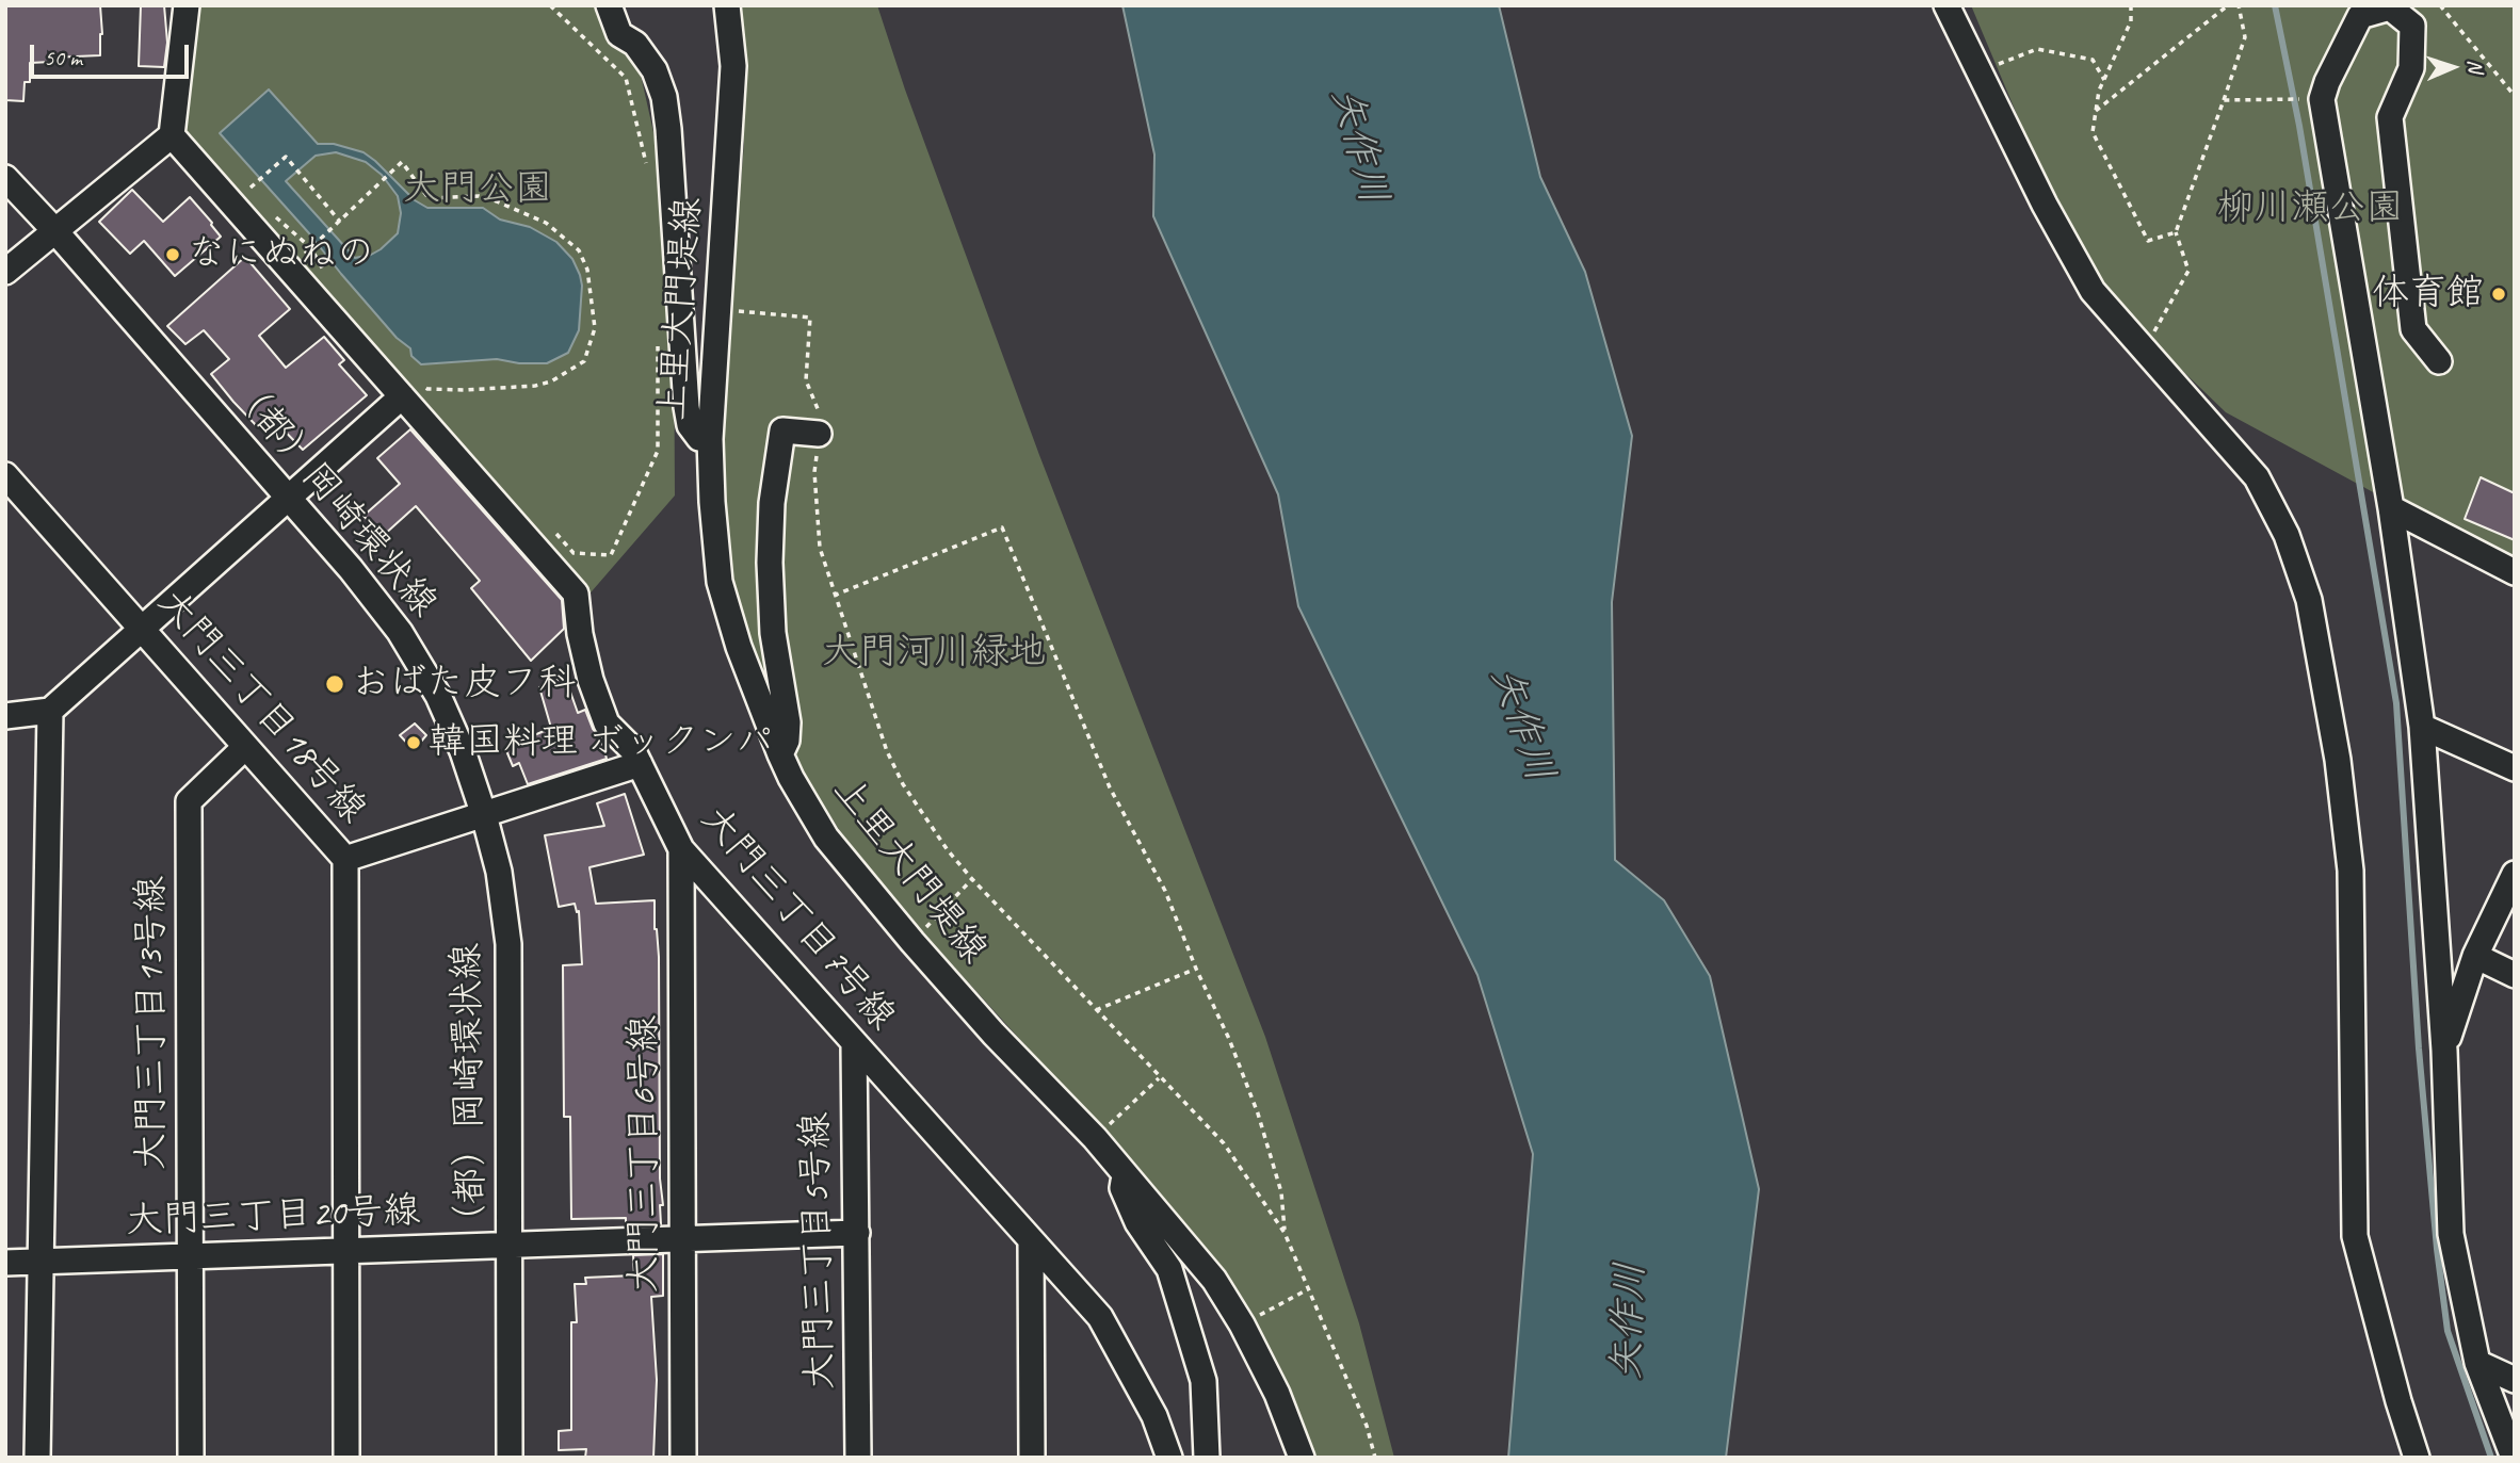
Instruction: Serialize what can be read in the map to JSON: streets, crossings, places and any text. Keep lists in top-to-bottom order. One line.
{"streets":{"street":["上里大門堤線","（都）岡崎環状線","大門三丁目18号線","大門三丁目7号線","大門三丁目13号線","大門三丁目6号線","大門三丁目20号線","大門三丁目5号線"]},"crossings":[["（都）岡崎環状線","大門三丁目18号線"],["（都）岡崎環状線","大門三丁目20号線"],["大門三丁目18号線","大門三丁目7号線"],["大門三丁目18号線","大門三丁目13号線"],["大門三丁目7号線","大門三丁目6号線"],["大門三丁目7号線","大門三丁目5号線"],["大門三丁目13号線","大門三丁目20号線"],["大門三丁目6号線","大門三丁目20号線"],["大門三丁目20号線","大門三丁目5号線"]],"water":["矢作川"],"parks":["大門公園","柳川瀬公園","大門河川緑地"],"places":["なにぬねの","体育館","おばた皮フ科","韓国料理 ボックンパ"],"scale_bar":"50 m","north":"right"}
